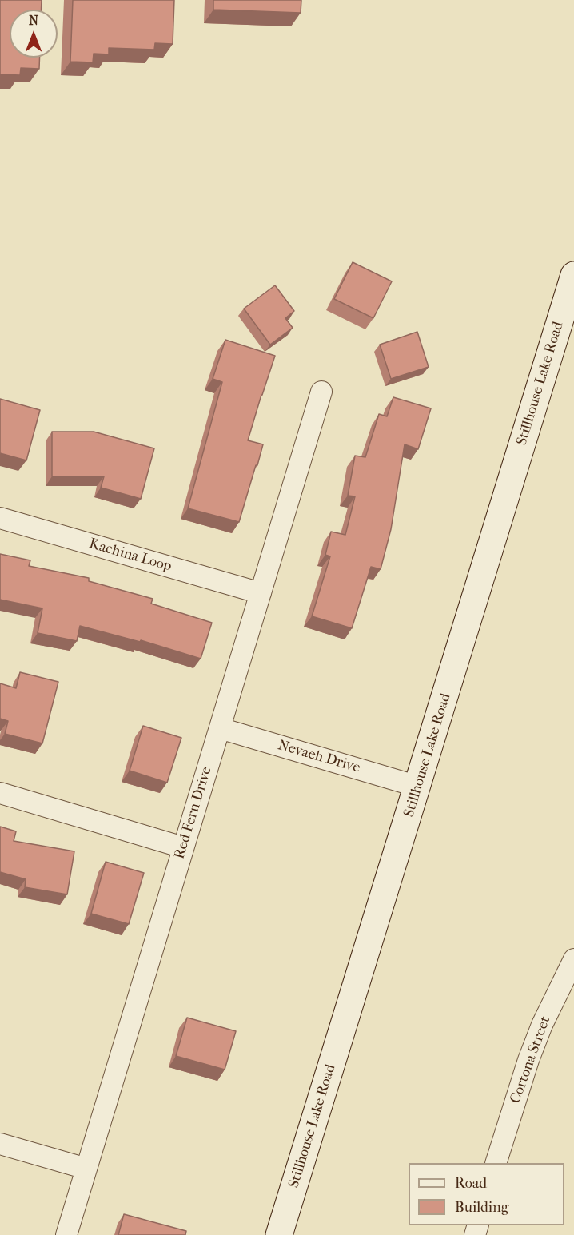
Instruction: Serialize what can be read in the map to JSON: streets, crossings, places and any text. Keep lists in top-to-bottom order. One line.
{"streets":{"main road":["Stillhouse Lake Road"],"street":["Kachina Loop","Nevaeh Drive","Red Fern Drive","Cortona Street"]},"crossings":[["Stillhouse Lake Road","Nevaeh Drive"],["Kachina Loop","Red Fern Drive"],["Nevaeh Drive","Red Fern Drive"]],"legend":["Road","Building"],"north":"top"}
